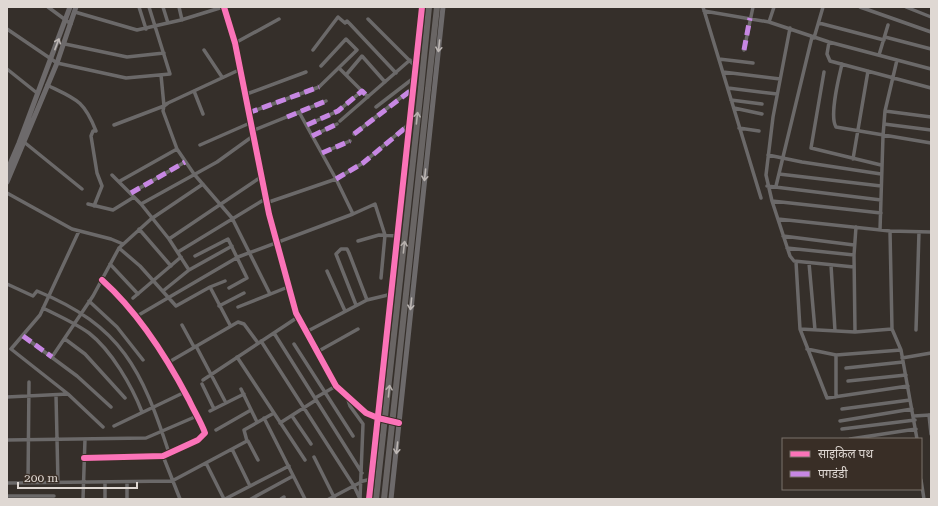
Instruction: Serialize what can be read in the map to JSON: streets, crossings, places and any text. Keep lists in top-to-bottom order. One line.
{"legend":["साइकिल पथ","पगडंडी"],"scale_bar":"200 m"}
